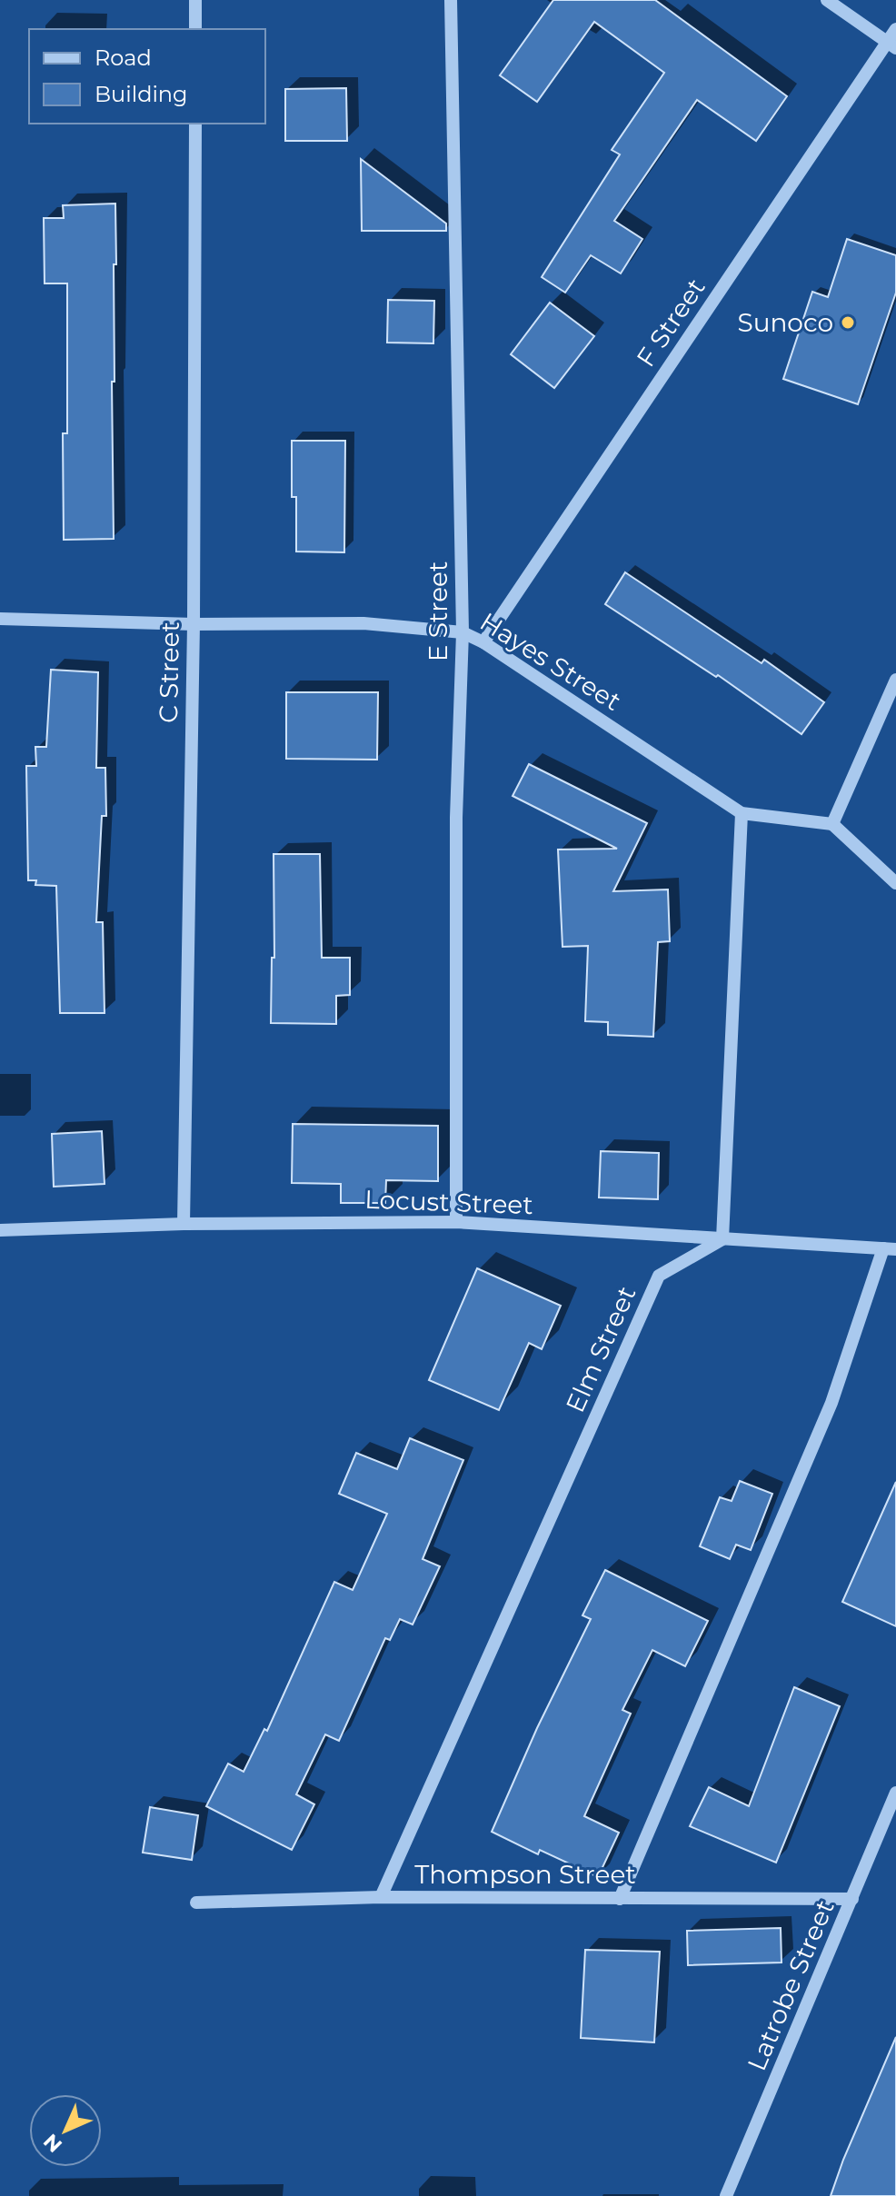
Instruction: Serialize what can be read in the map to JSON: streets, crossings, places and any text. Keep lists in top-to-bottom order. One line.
{"streets":{"street":["F Street","E Street","Hayes Street","C Street","Locust Street","Elm Street","Thompson Street","Latrobe Street"]},"crossings":[["F Street","Hayes Street"],["E Street","Hayes Street"],["E Street","Locust Street"],["Hayes Street","C Street"],["C Street","Locust Street"],["Locust Street","Elm Street"],["Elm Street","Thompson Street"],["Thompson Street","Latrobe Street"]],"places":["Sunoco"],"legend":["Road","Building"],"north":"bottom left"}
